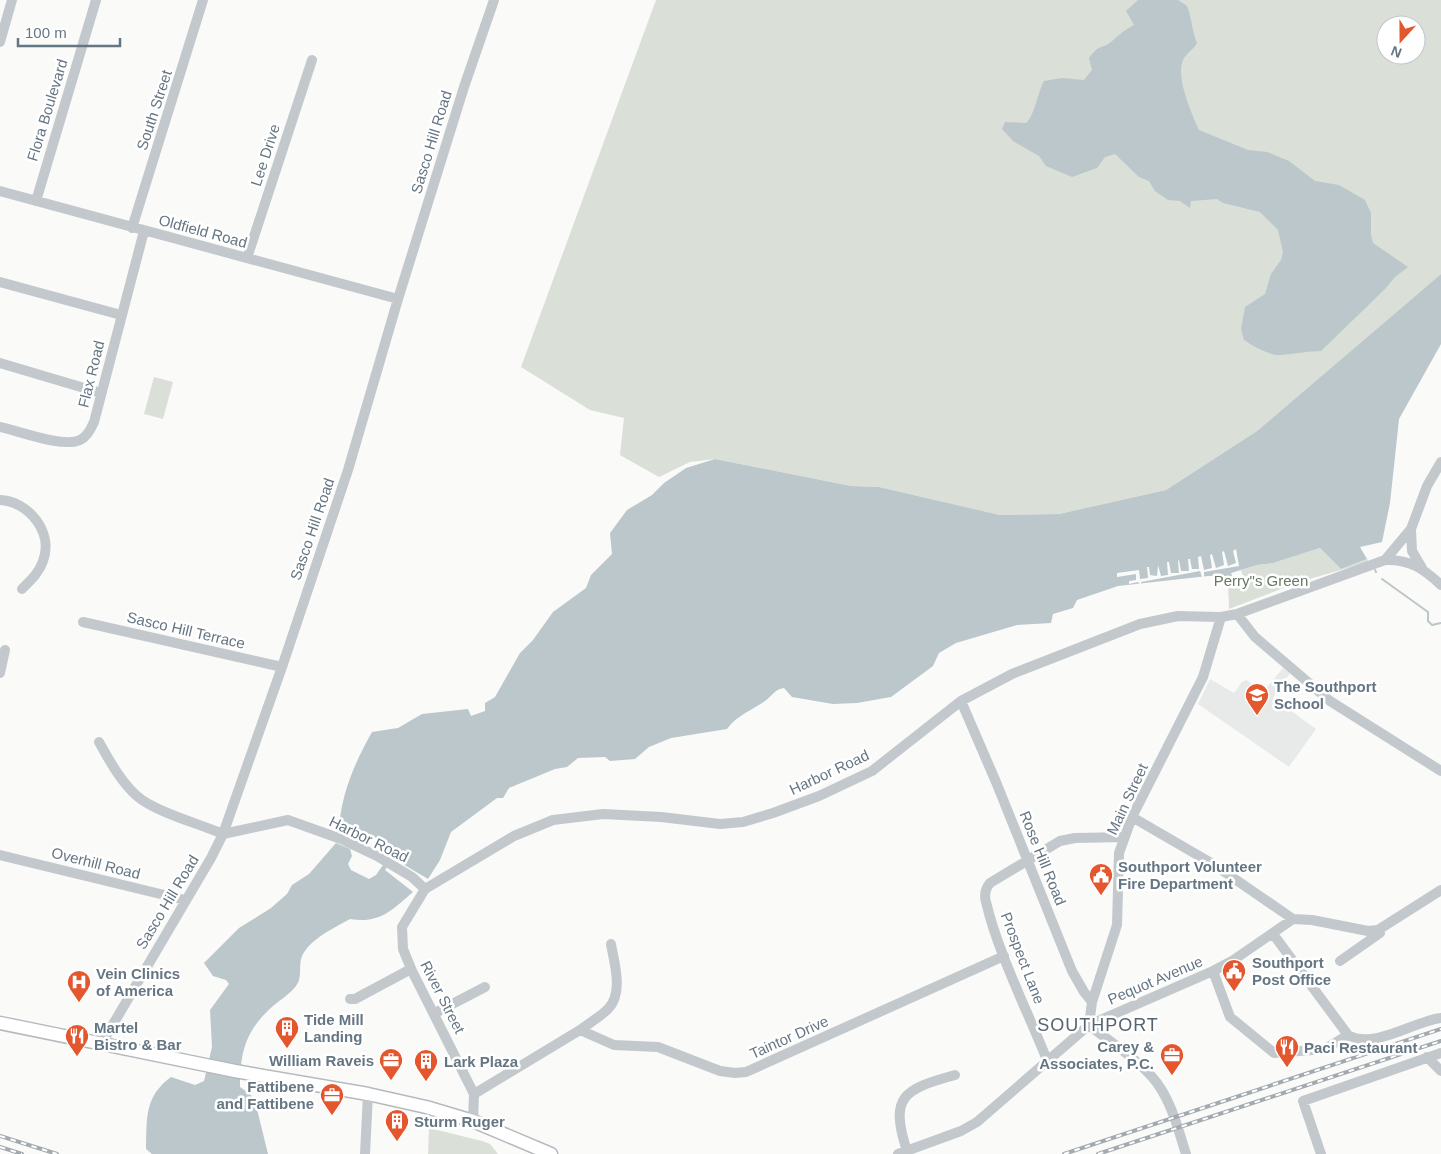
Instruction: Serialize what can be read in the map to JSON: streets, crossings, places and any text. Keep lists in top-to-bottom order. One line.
{"streets":{"street":["Flora Boulevard","South Street","Sasco Hill Road","Lee Drive","Oldfield Road","Flax Road","Sasco Hill Terrace","Harbor Road","Main Street","Rose Hill Road","Overhill Road","Prospect Lane","Pequot Avenue","River Street","Taintor Drive"]},"crossings":[["Flora Boulevard","Oldfield Road"],["South Street","Oldfield Road"],["Sasco Hill Road","Oldfield Road"],["Sasco Hill Road","Sasco Hill Terrace"],["Sasco Hill Road","Harbor Road"],["Sasco Hill Road","Overhill Road"],["Lee Drive","Oldfield Road"],["Oldfield Road","Flax Road"],["Harbor Road","Main Street"],["Harbor Road","Rose Hill Road"],["Harbor Road","River Street"],["Main Street","Rose Hill Road"],["Rose Hill Road","Prospect Lane"],["Prospect Lane","Pequot Avenue"],["Prospect Lane","Taintor Drive"]],"districts":["SOUTHPORT"],"parks":["Perry\"s Green"],"places":{"school or university":["The Southport School"],"public building":["Southport Volunteer Fire Department","Southport Post Office"],"hospital":["Vein Clinics of America"],"building":["Tide Mill Landing","Lark Plaza","Sturm Ruger"],"restaurant":["Martel Bistro & Bar","Paci Restaurant"],"office":["Carey & Associates, P.C.","William Raveis","Fattibene and Fattibene"]},"scale_bar":"100 m","north":"bottom"}
